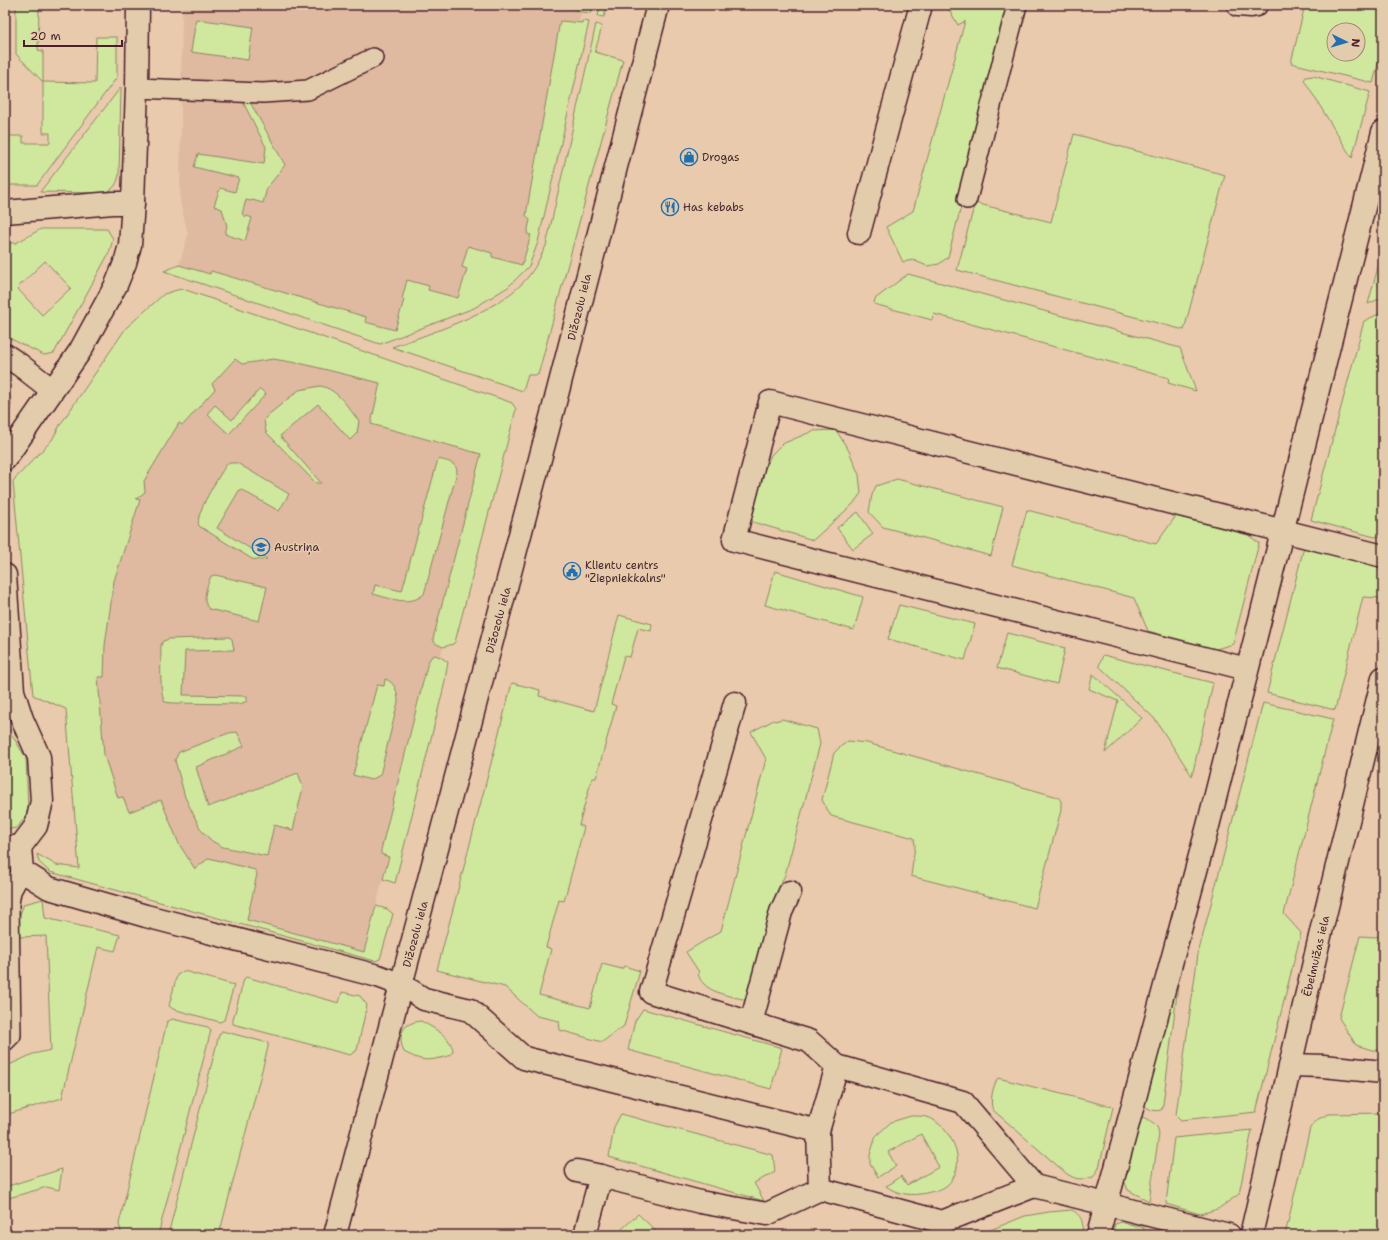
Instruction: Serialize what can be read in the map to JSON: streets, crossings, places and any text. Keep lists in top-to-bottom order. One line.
{"streets":{"street":["Dižozolu iela","Ēbelmuižas iela"]},"places":{"shop":["Drogas"],"restaurant":["Has kebabs"],"school or university":["Austriņa"],"public building":["Klientu centrs \"Ziepniekkalns\""]},"scale_bar":"20 m","north":"right"}
